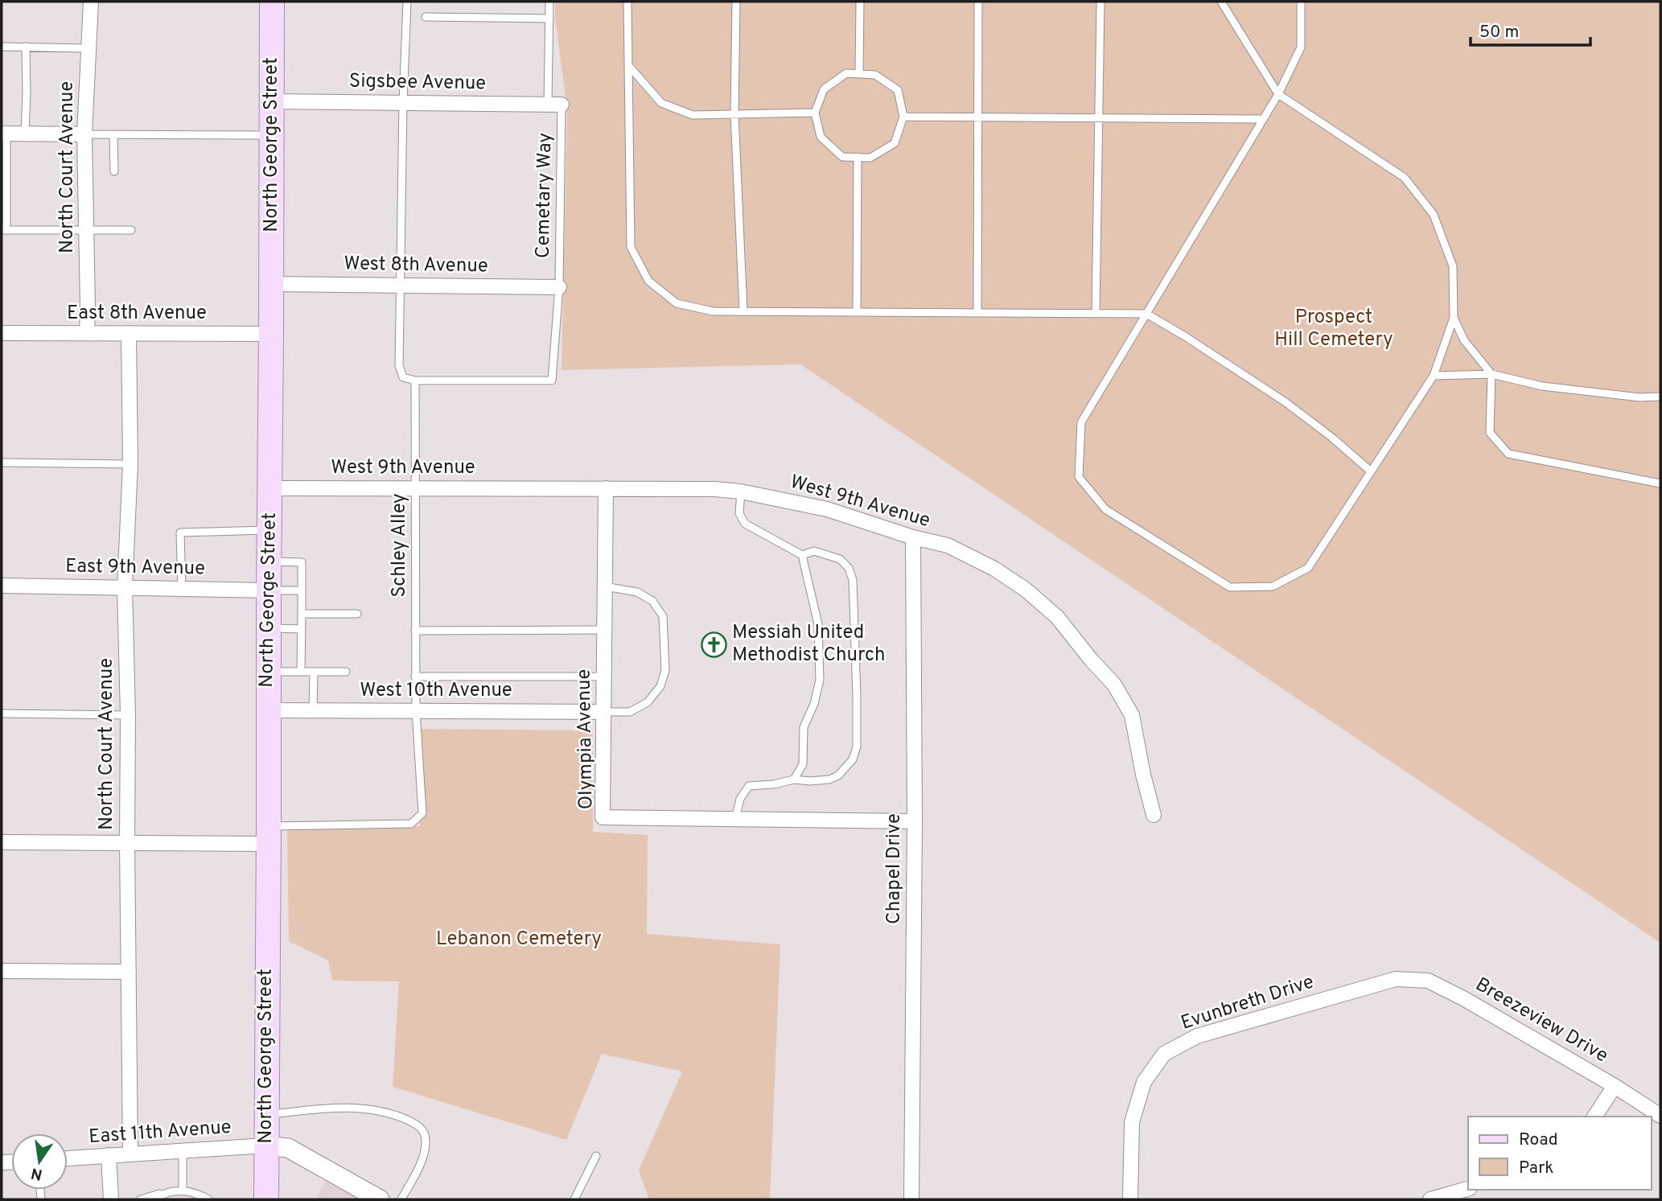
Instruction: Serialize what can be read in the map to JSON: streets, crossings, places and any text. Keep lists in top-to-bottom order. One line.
{"streets":{"main road":["North George Street"],"street":["Sigsbee Avenue","North Court Avenue","West 8th Avenue","East 8th Avenue","West 9th Avenue","East 9th Avenue","West 10th Avenue","Olympia Avenue","Chapel Drive","Evunbreth Drive","Breezeview Drive","East 11th Avenue"],"lane":["Cemetary Way","Schley Alley"]},"crossings":[["Sigsbee Avenue","North George Street"],["Sigsbee Avenue","Cemetary Way"],["North George Street","West 8th Avenue"],["North George Street","East 8th Avenue"],["North George Street","West 9th Avenue"],["North George Street","Schley Alley"],["North George Street","East 9th Avenue"],["North George Street","West 10th Avenue"],["North George Street","East 11th Avenue"],["North Court Avenue","East 8th Avenue"],["North Court Avenue","East 9th Avenue"],["North Court Avenue","East 11th Avenue"],["Cemetary Way","West 8th Avenue"],["Cemetary Way","Schley Alley"],["West 9th Avenue","Schley Alley"],["West 9th Avenue","Olympia Avenue"],["West 9th Avenue","Chapel Drive"],["Schley Alley","West 10th Avenue"],["West 10th Avenue","Olympia Avenue"],["Olympia Avenue","Chapel Drive"],["Evunbreth Drive","Breezeview Drive"]],"parks":["Prospect Hill Cemetery","Lebanon Cemetery"],"places":{"church":["Messiah United Methodist Church"]},"legend":["Road","Park"],"scale_bar":"50 m","north":"bottom"}
